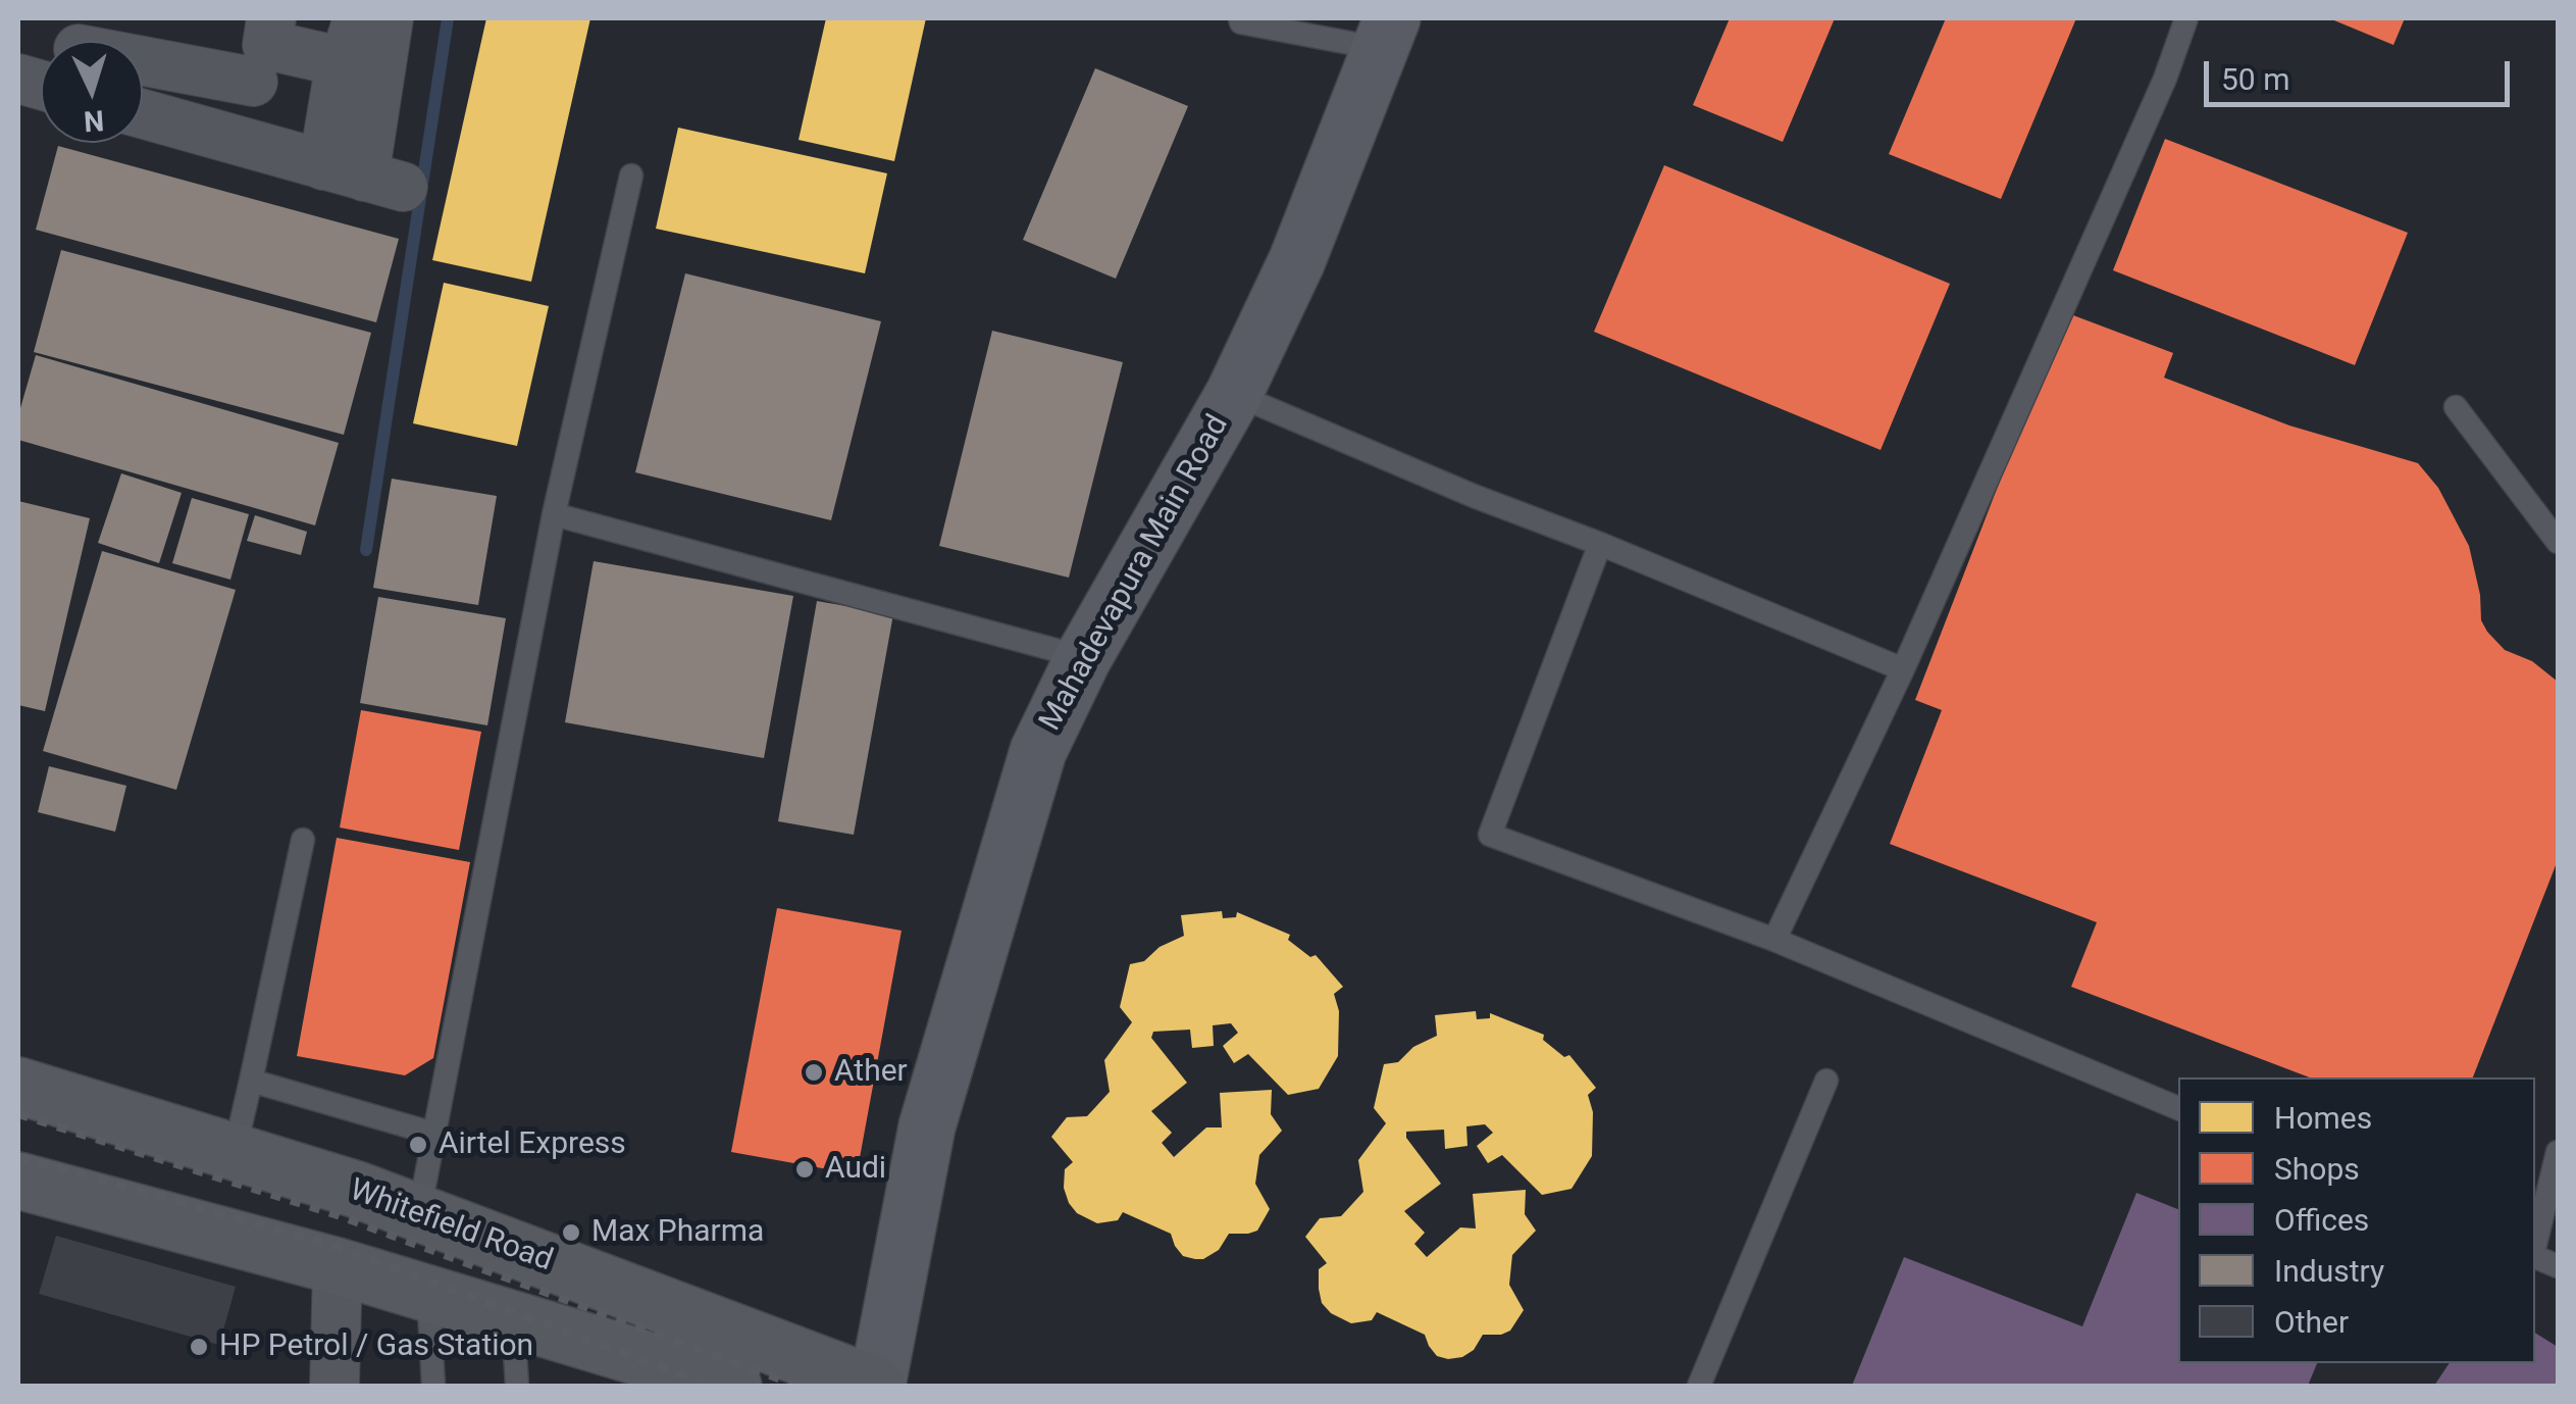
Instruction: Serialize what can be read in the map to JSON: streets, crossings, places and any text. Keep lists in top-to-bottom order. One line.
{"streets":{"main road":["Whitefield Road"],"street":["Mahadevapura Main Road"]},"crossings":[["Mahadevapura Main Road","Whitefield Road"]],"places":["Ather","Airtel Express","Audi","Max Pharma","HP Petrol / Gas Station"],"legend":["Homes","Shops","Offices","Industry","Other"],"scale_bar":"50 m","north":"bottom"}
